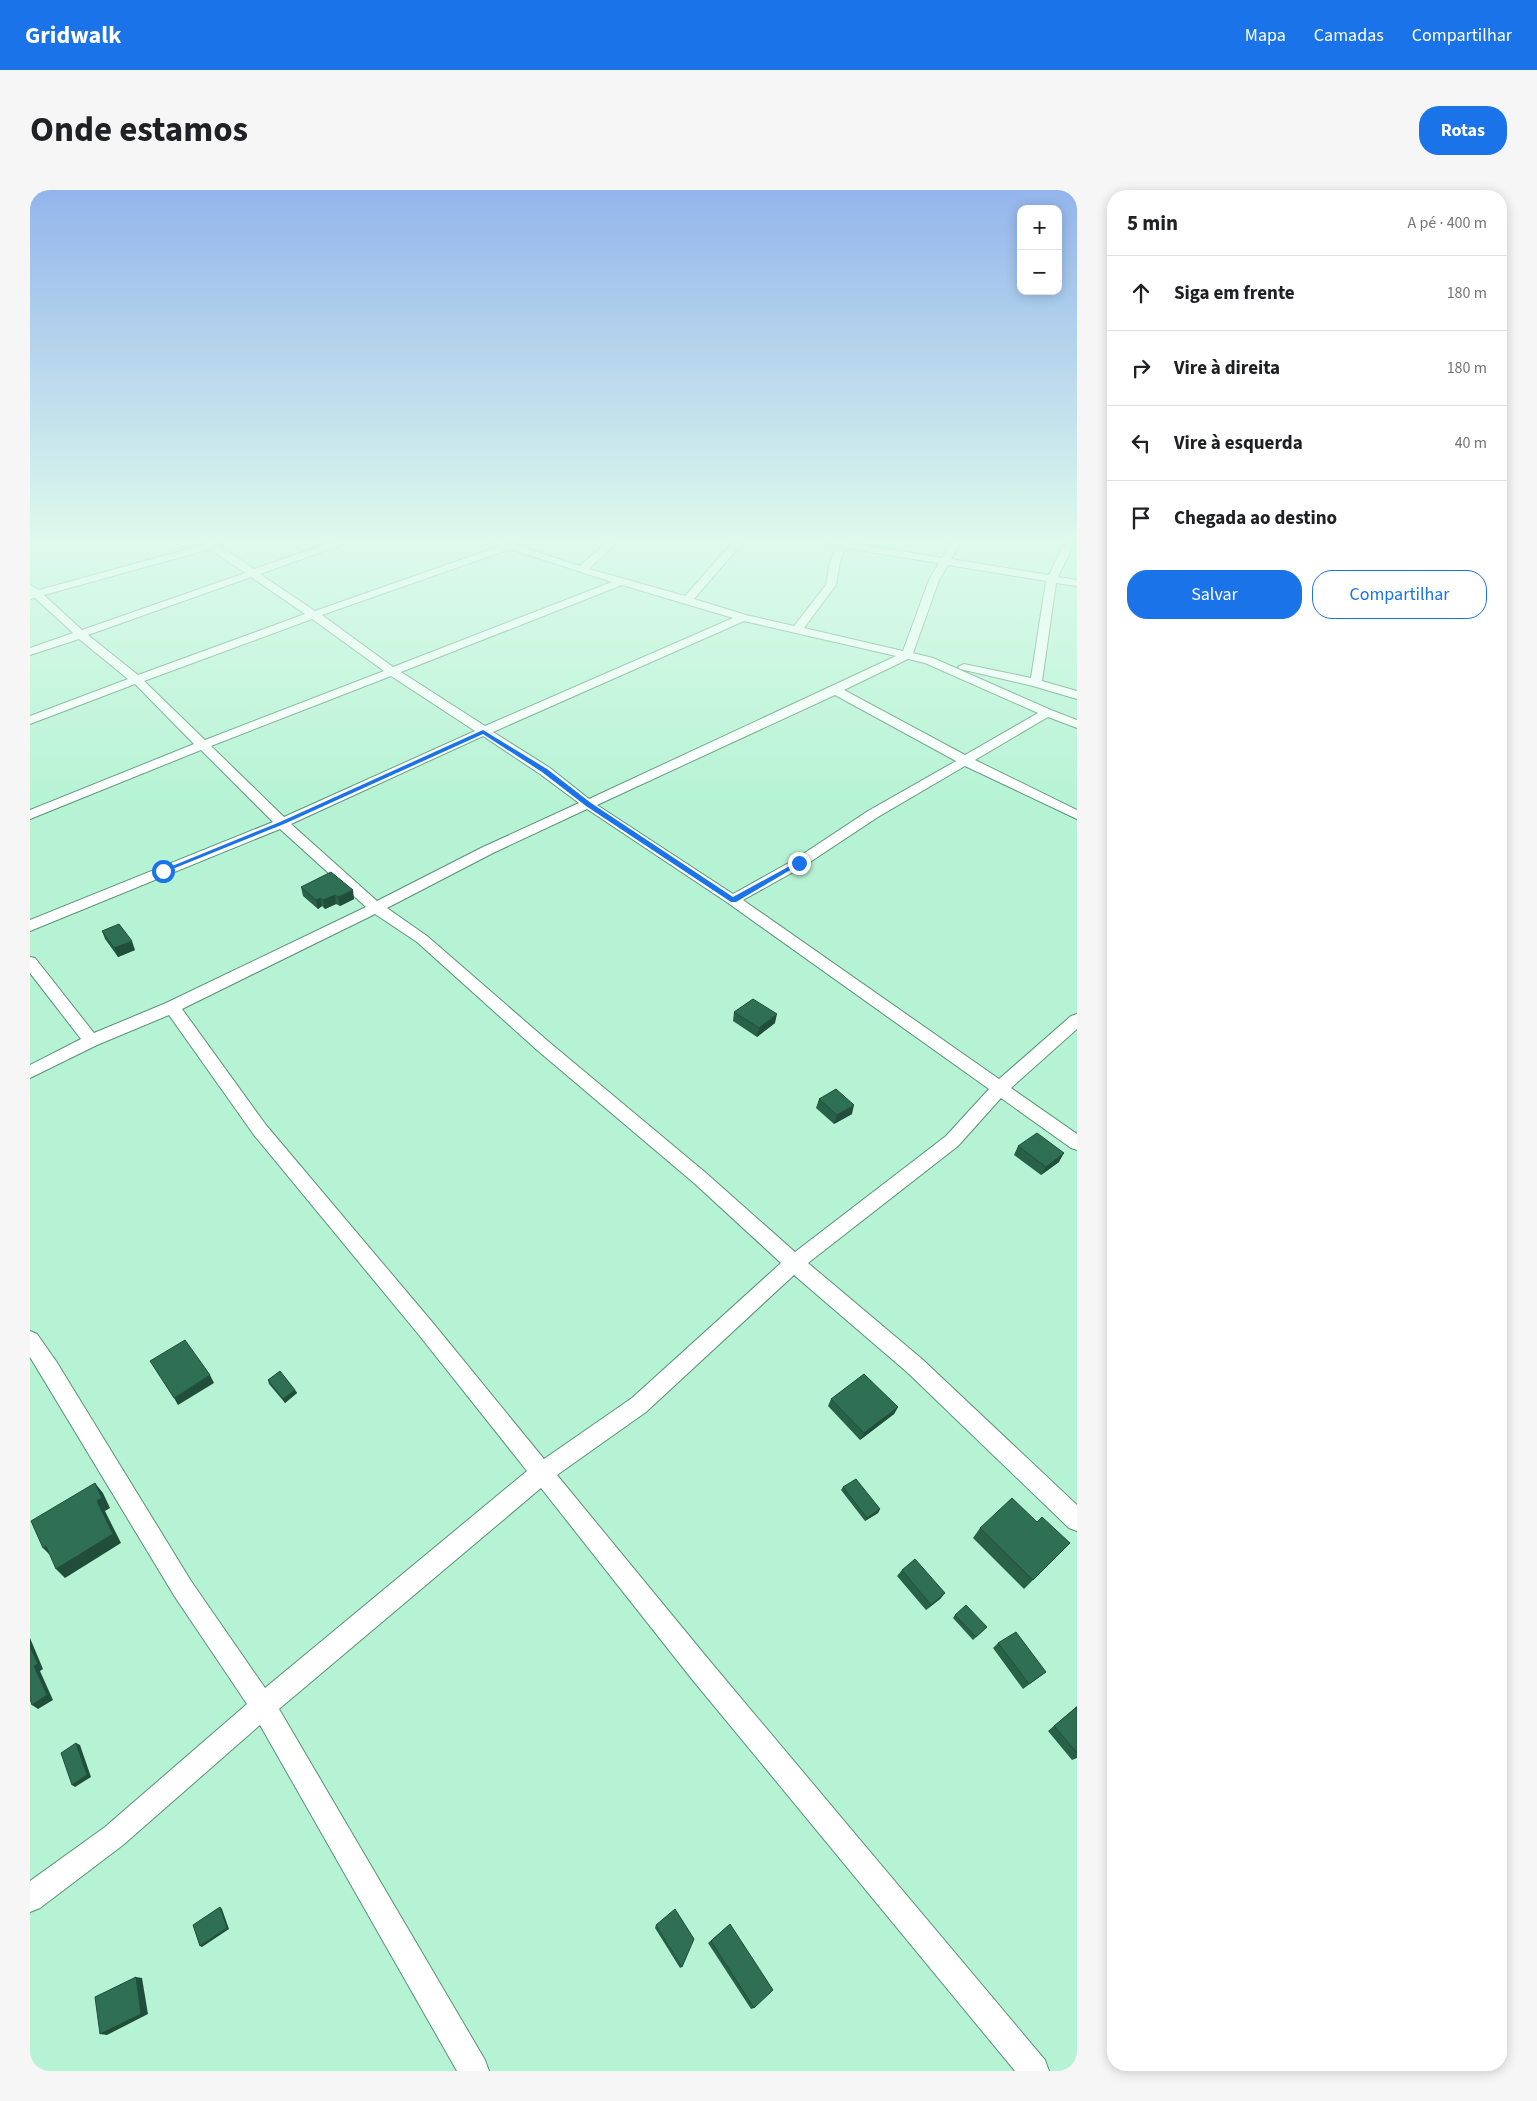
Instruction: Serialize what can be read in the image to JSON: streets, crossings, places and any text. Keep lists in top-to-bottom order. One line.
{"page":{"header":"Gridwalk","nav":["Mapa","Camadas","Compartilhar"],"title":"Onde estamos","buttons":["Rotas",["Salvar","Compartilhar"]],"heading":["5 min","A pé · 400 m"],"map_buttons":["+","−"],"list":[["Siga em frente","180 m"],["Vire à direita","180 m"],["Vire à esquerda","40 m"],"Chegada ao destino"]}}
